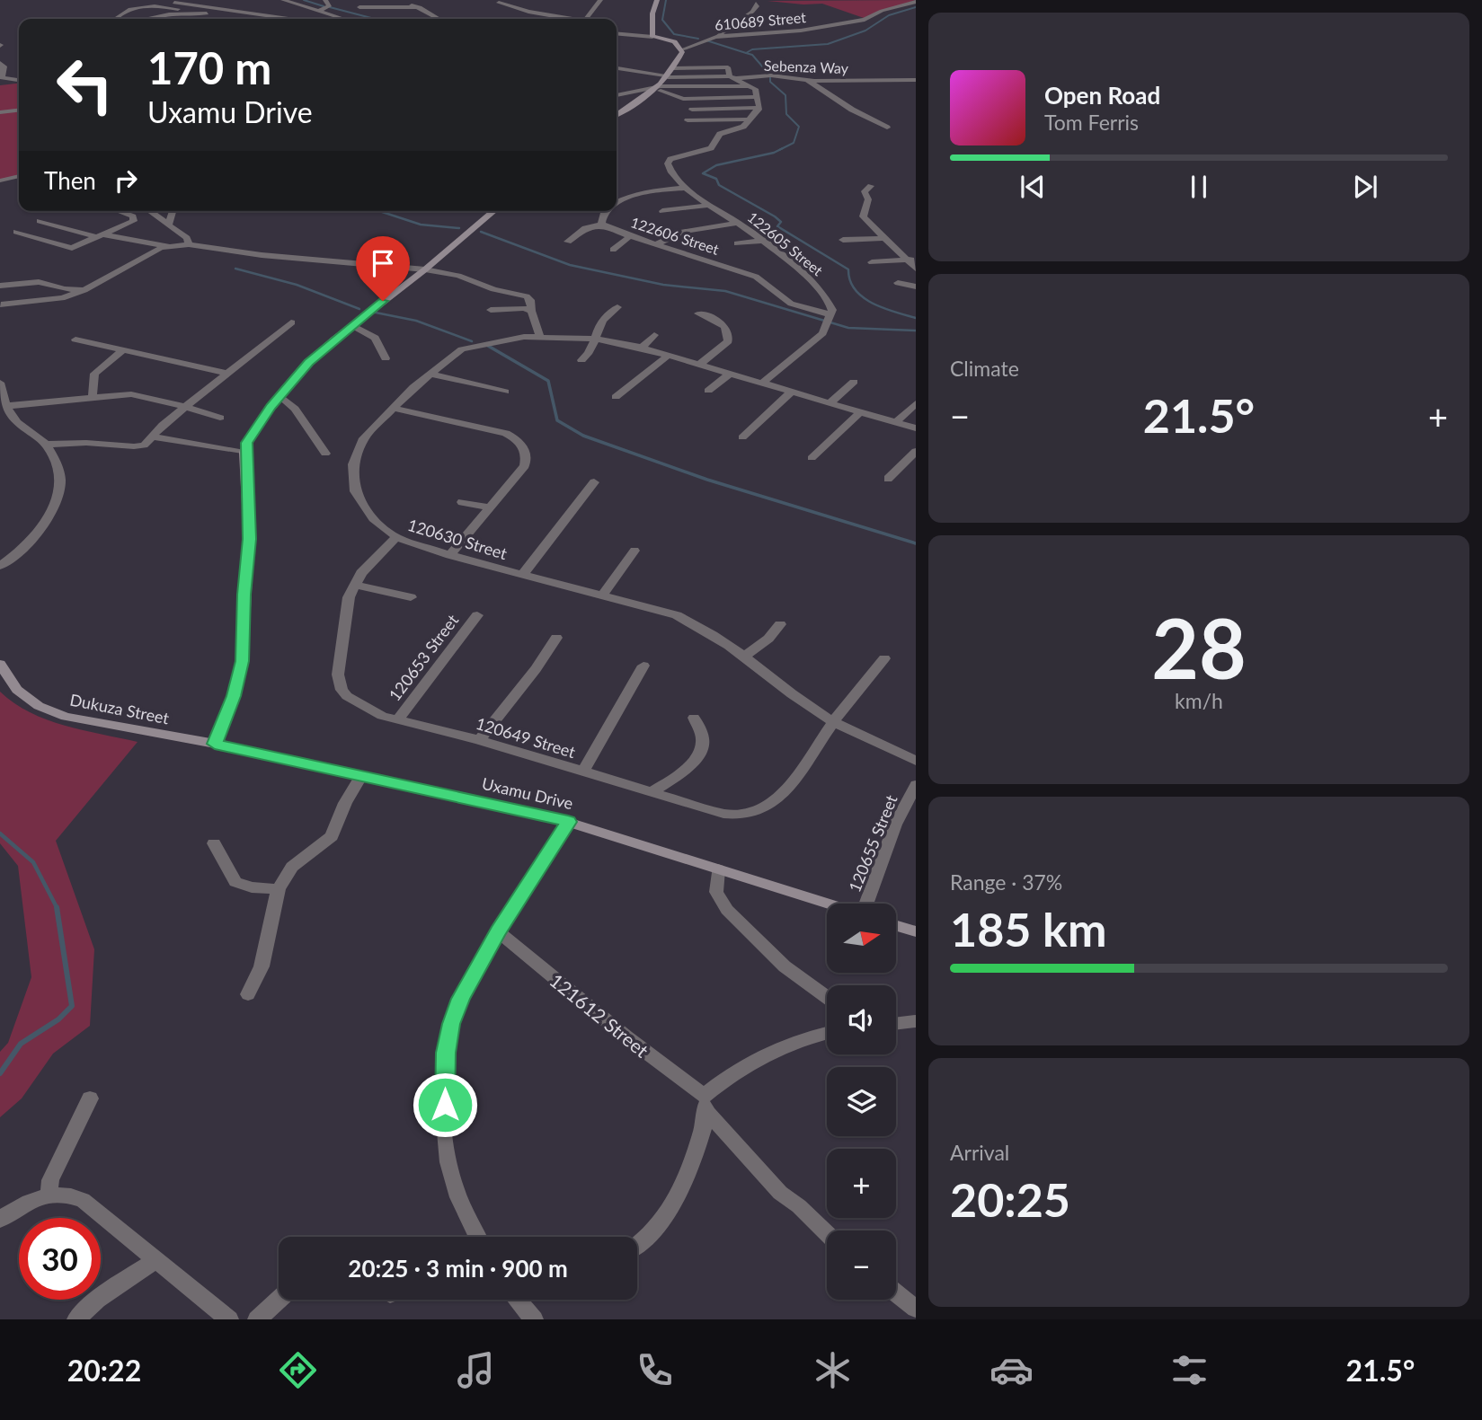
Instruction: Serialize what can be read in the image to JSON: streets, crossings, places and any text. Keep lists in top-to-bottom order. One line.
{"streets":{"main road":["Dukuza Street","Uxamu Drive"],"street":["610689 Street","Sebenza Way","122606 Street","122605 Street","120630 Street","120653 Street","120649 Street","120655 Street","121612 Street"]},"crossings":[["122606 Street","122605 Street"],["120630 Street","120649 Street"],["120653 Street","120649 Street"],["Dukuza Street","Uxamu Drive"]],"north":"right","page":{"turn":["170 m","Uxamu Drive"],"song":["Open Road","Tom Ferris"],"then":"Then","tile":["Climate",["28","km/h"],["Range · 37%","185 km"],["Arrival","20:25"]],"heat":["−","21.5°","+"],"map_buttons":["+","−"],"limit":"30","trip":"20:25 · 3 min · 900 m","tabs":["20:22","21.5°"]}}
